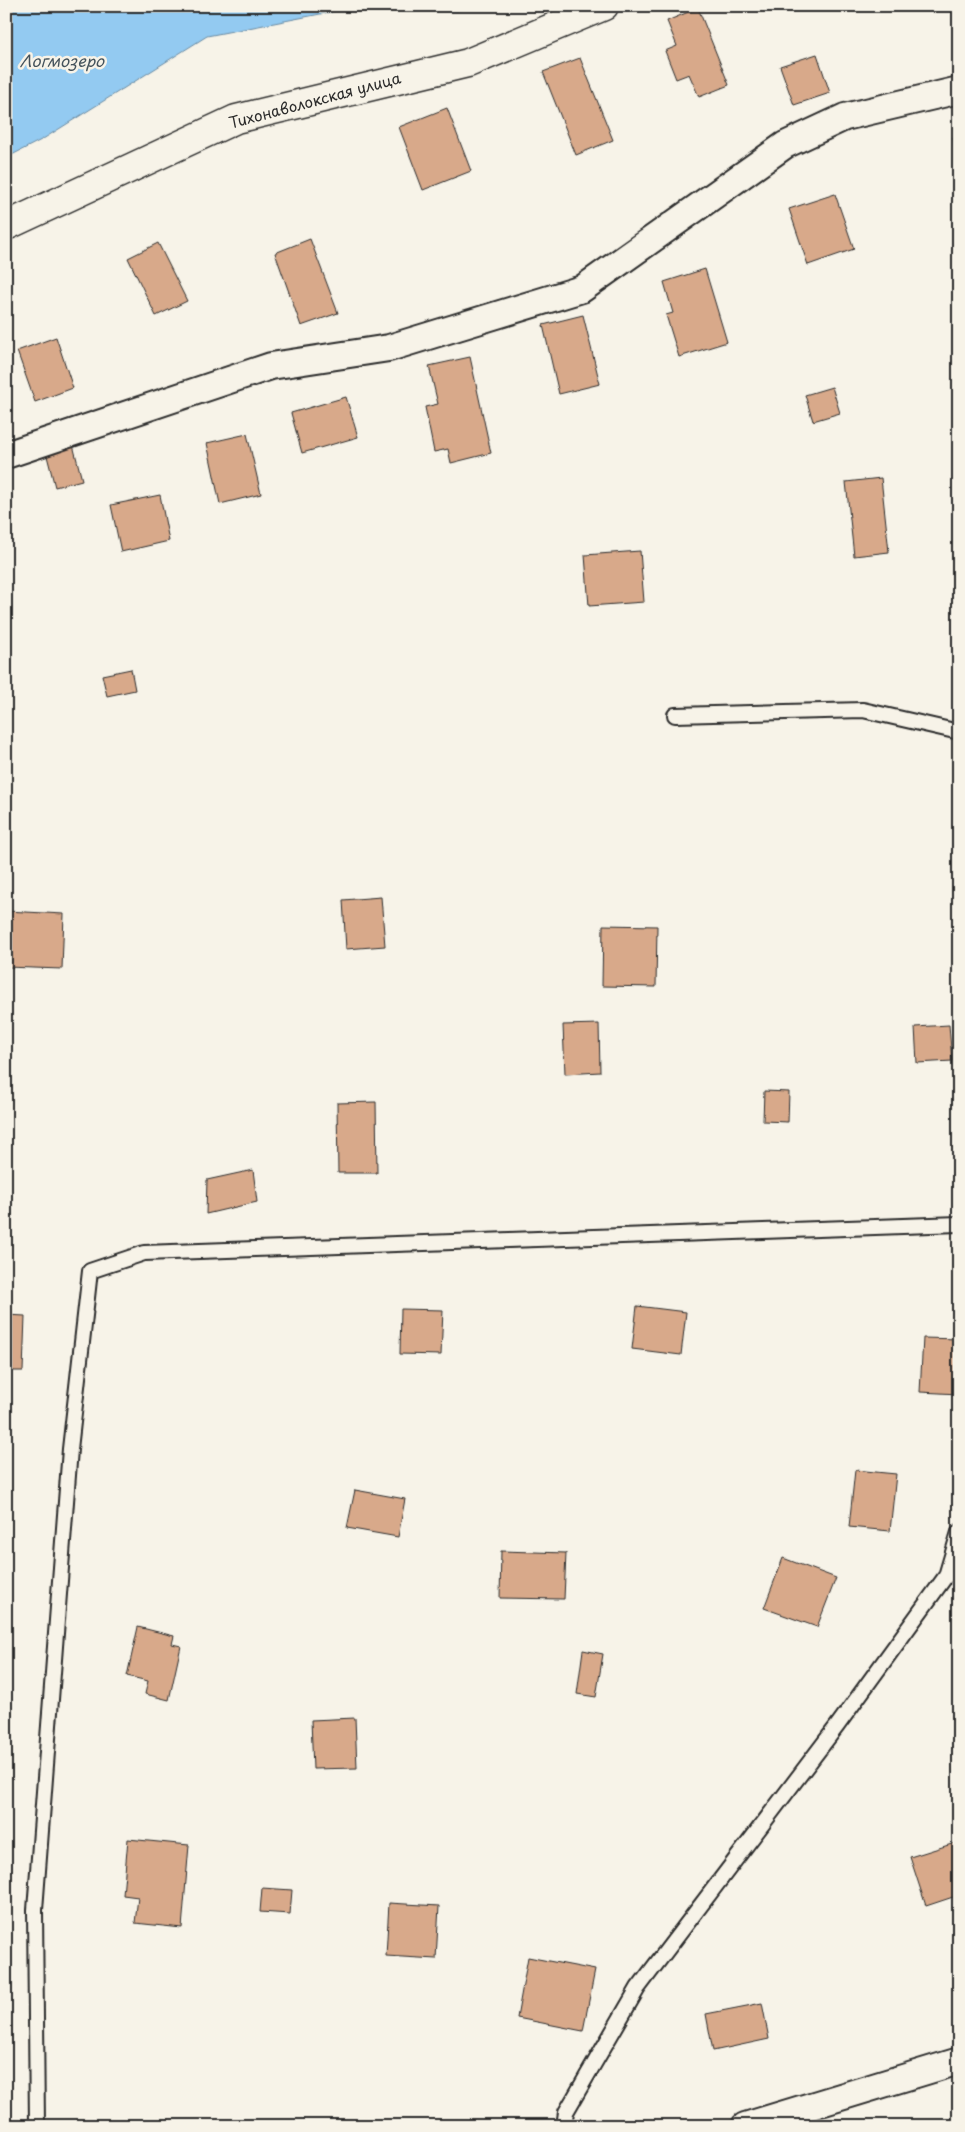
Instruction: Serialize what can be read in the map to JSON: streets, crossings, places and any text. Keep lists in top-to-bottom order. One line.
{"streets":{"street":["Тихонаволокская улица"]},"water":["Логмозеро"]}
